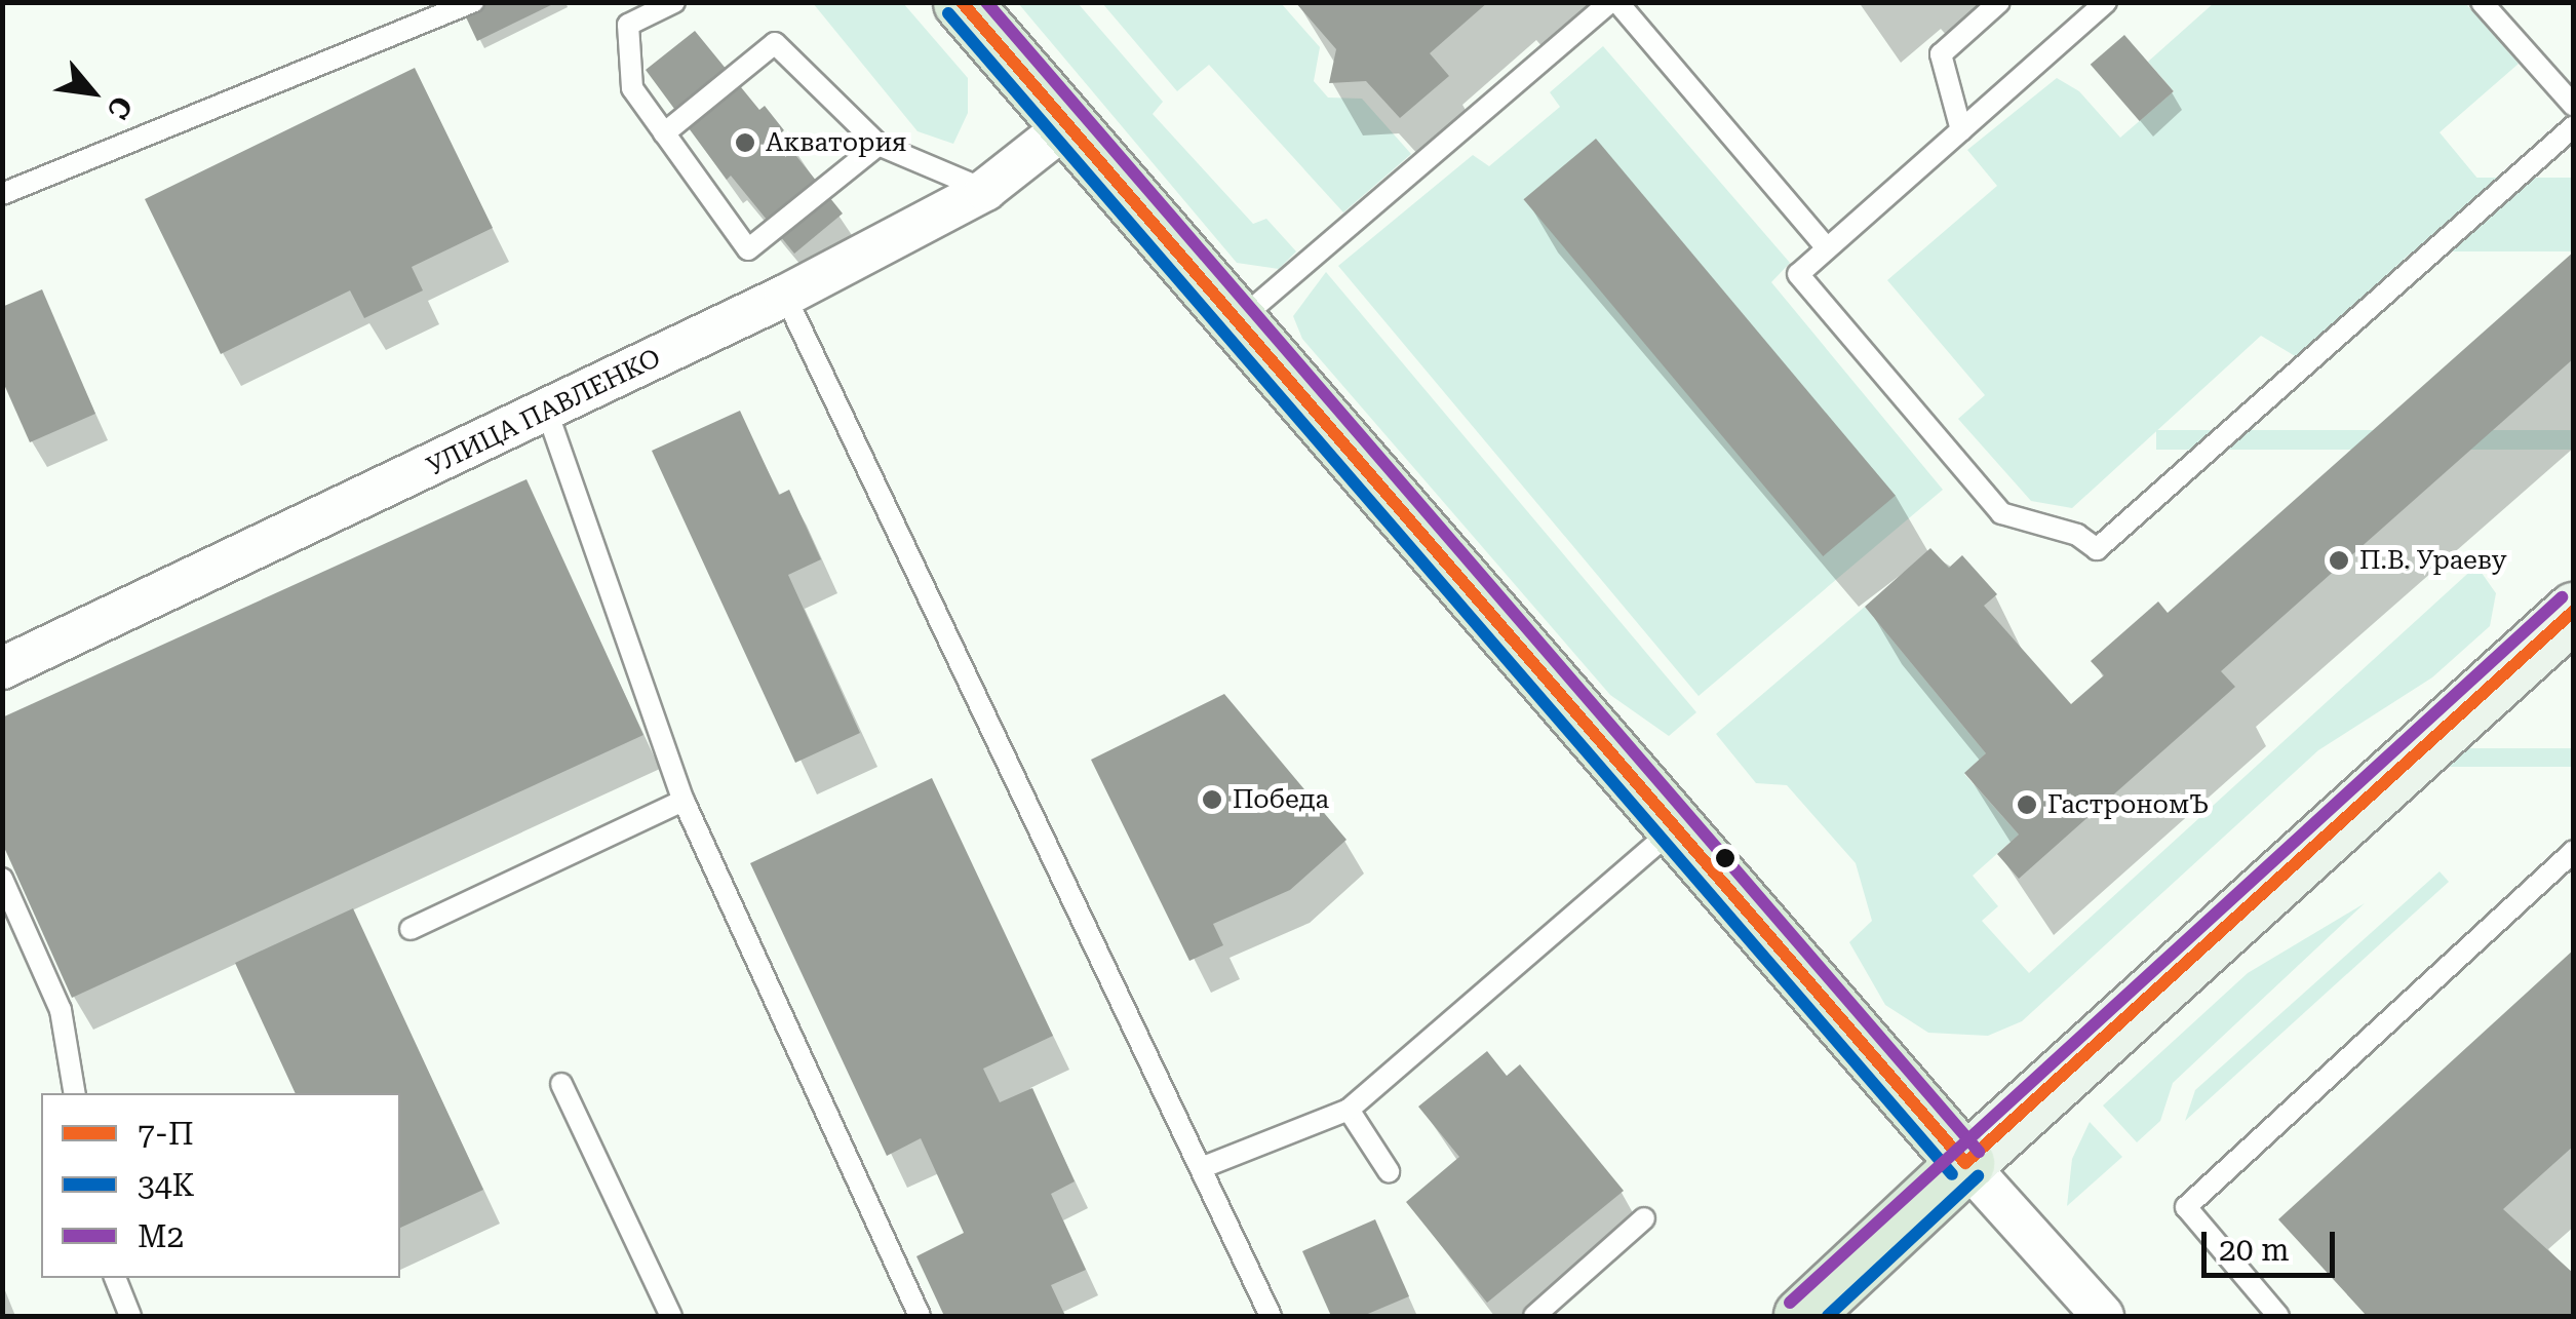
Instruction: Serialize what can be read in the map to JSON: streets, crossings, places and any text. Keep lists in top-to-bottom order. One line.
{"streets":{"street":["УЛИЦА ПАВЛЕНКО"]},"places":["Акватория","П.В. Ураеву","Победа","ГастрономЪ"],"lines":["transit line 7-П","transit line М2","transit line 34К"],"legend":["7-П","34К","М2"],"scale_bar":"20 m","north":"bottom right"}
